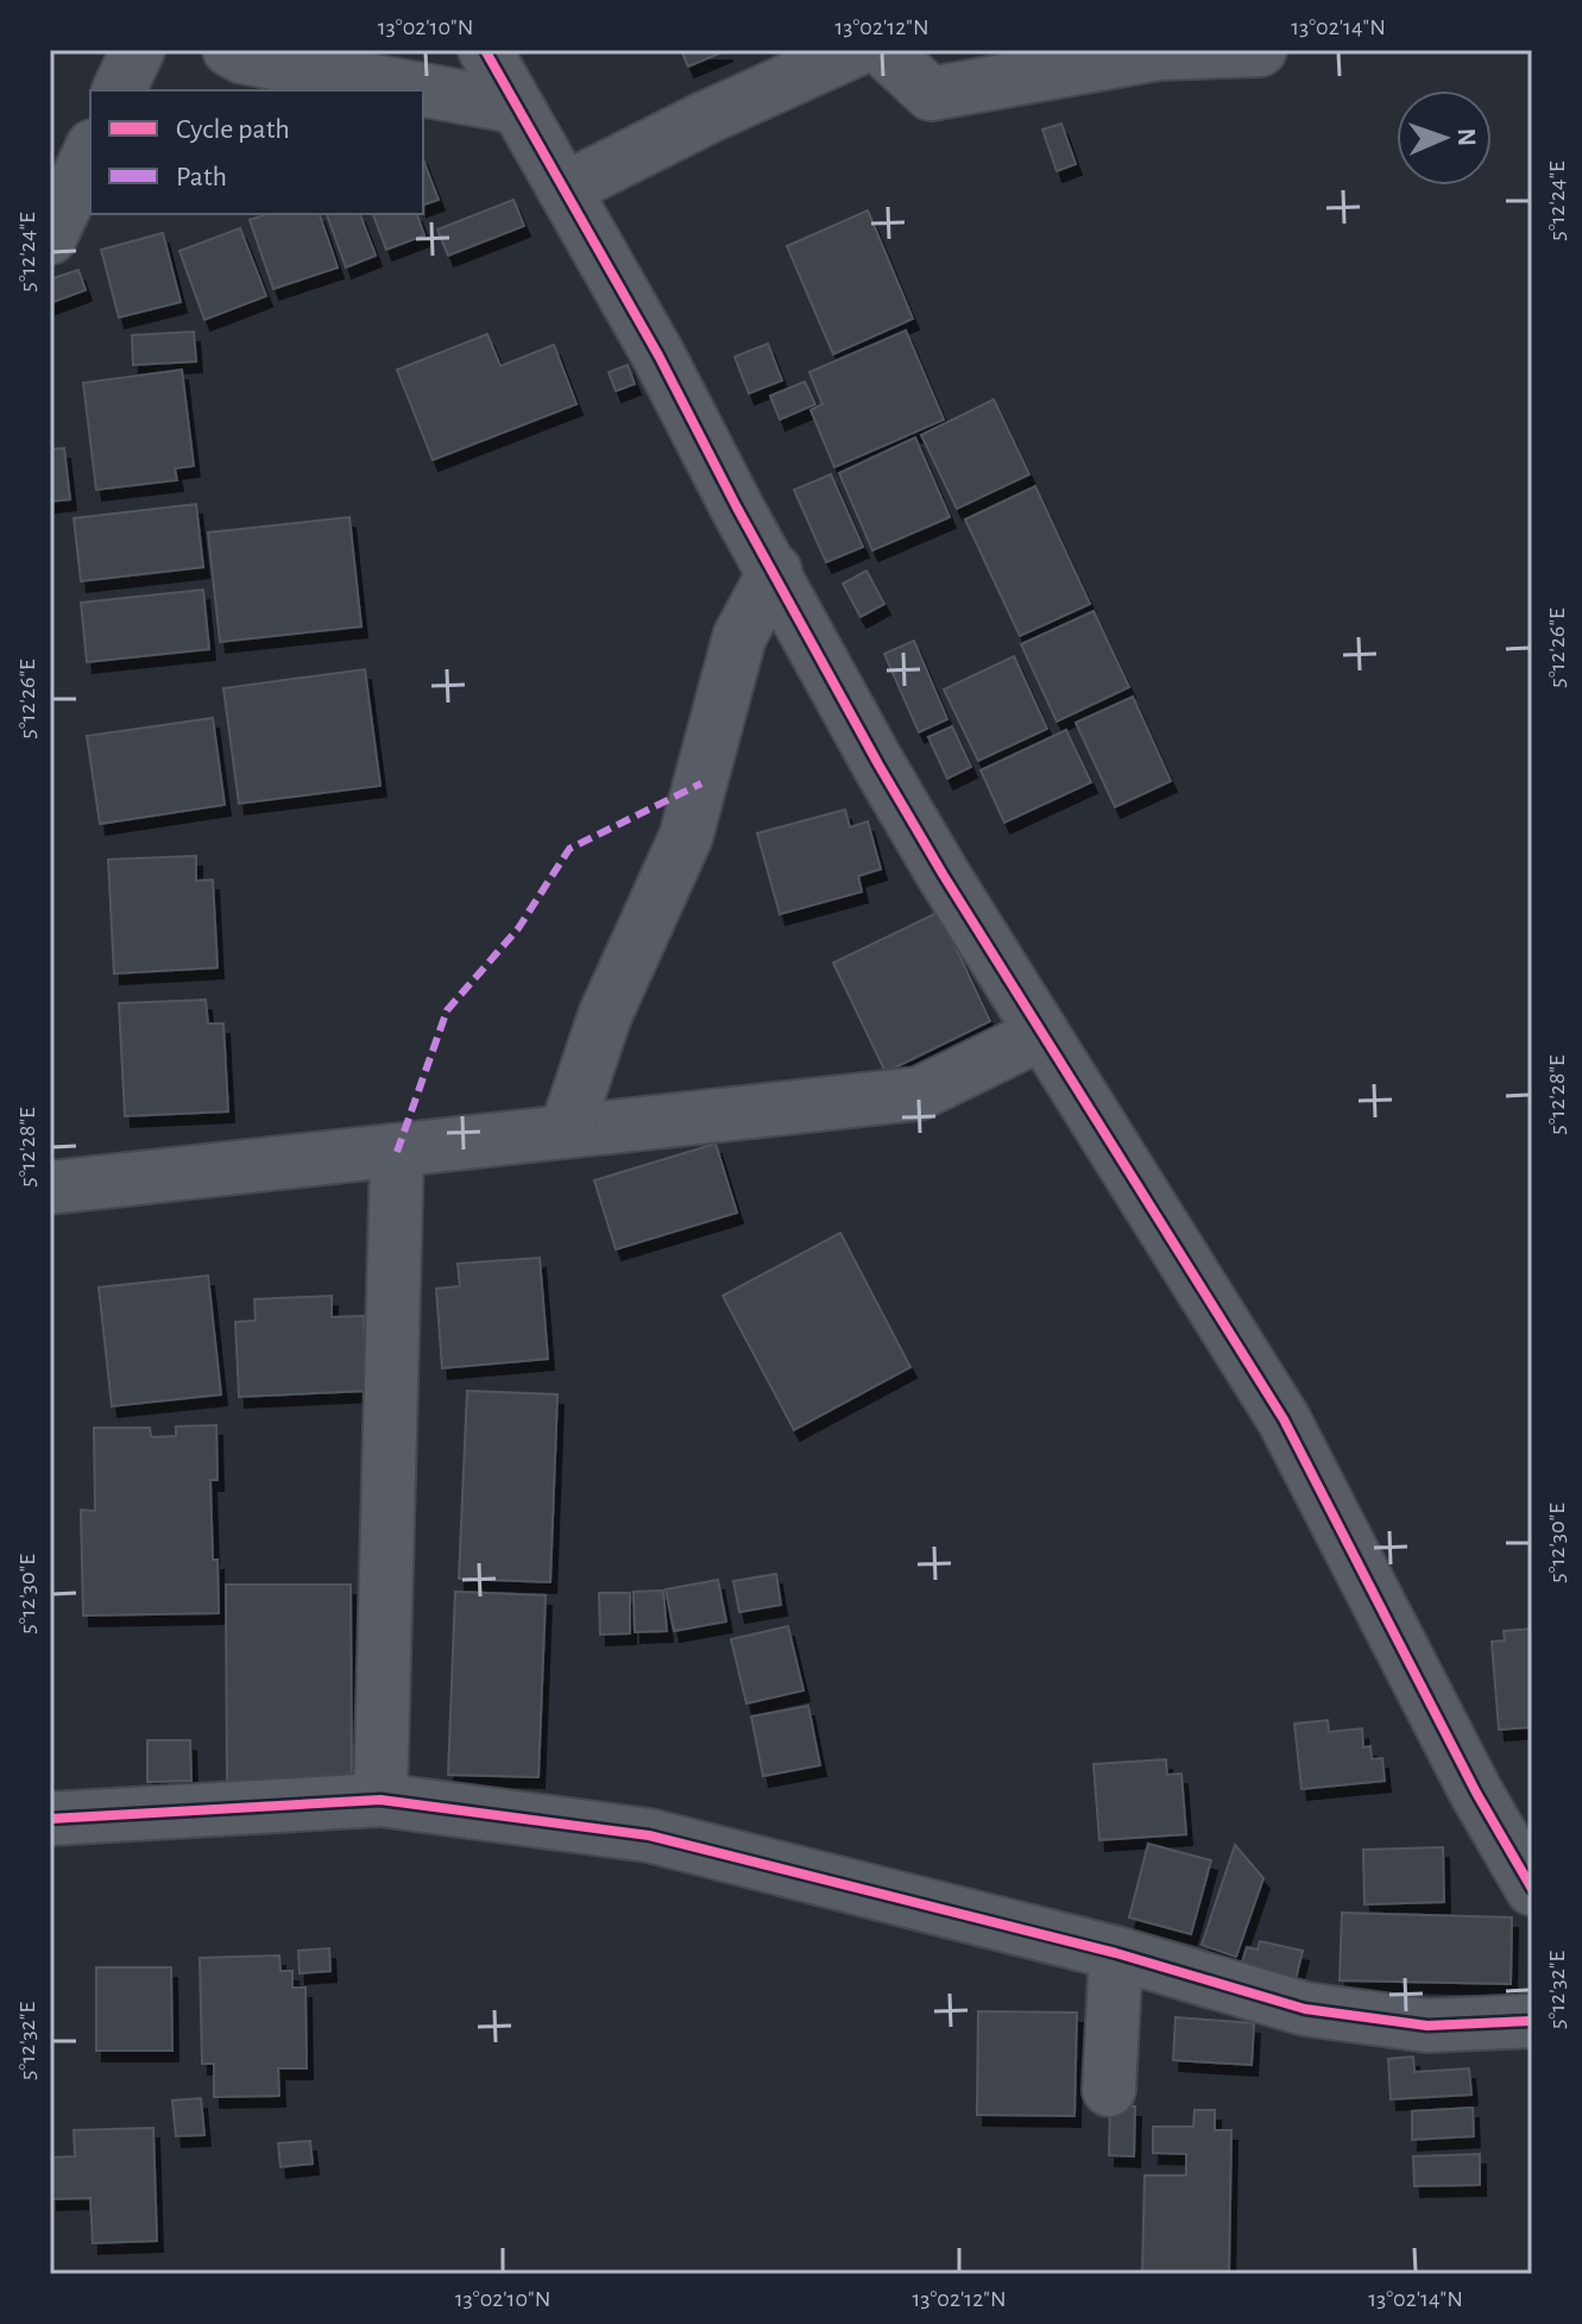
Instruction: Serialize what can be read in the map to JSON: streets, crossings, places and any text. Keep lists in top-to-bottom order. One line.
{"legend":["Cycle path","Path"],"north":"right","coordinates":["13°02'10\"N","13°02'12\"N","13°02'14\"N","5°12'24\"E","5°12'26\"E","5°12'28\"E","5°12'30\"E","5°12'32\"E"]}
